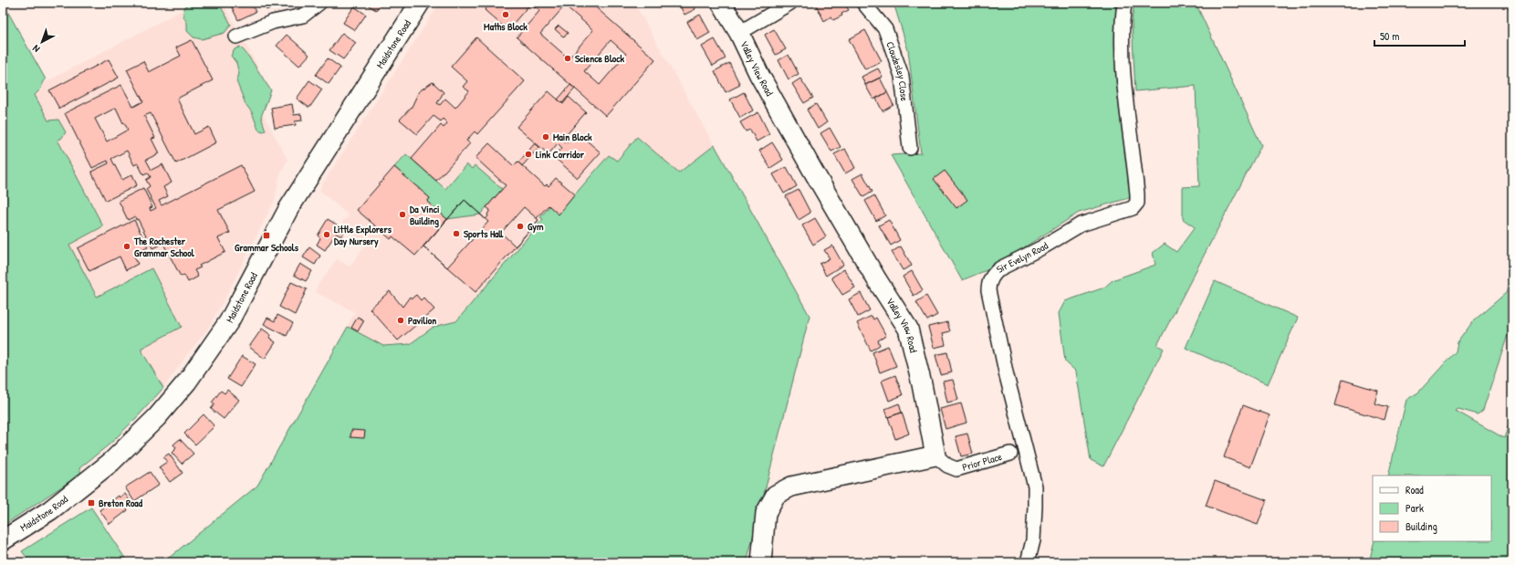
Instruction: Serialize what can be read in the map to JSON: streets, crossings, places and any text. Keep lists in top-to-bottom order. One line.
{"streets":{"street":["Maidstone Road","Valley View Road","Cloudesley Close","Sir Evelyn Road","Prior Place"]},"crossings":[["Valley View Road","Prior Place"]],"places":{"other":["Maths Block","Science Block","Main Block","Link Corridor","Da Vinci Building","Gym","Sports Hall","Little Explorers Day Nursery","The Rochester Grammar School","Pavilion"],"transit":["Grammar Schools","Breton Road"]},"legend":["Road","Park","Building"],"scale_bar":"50 m","north":"bottom left"}
